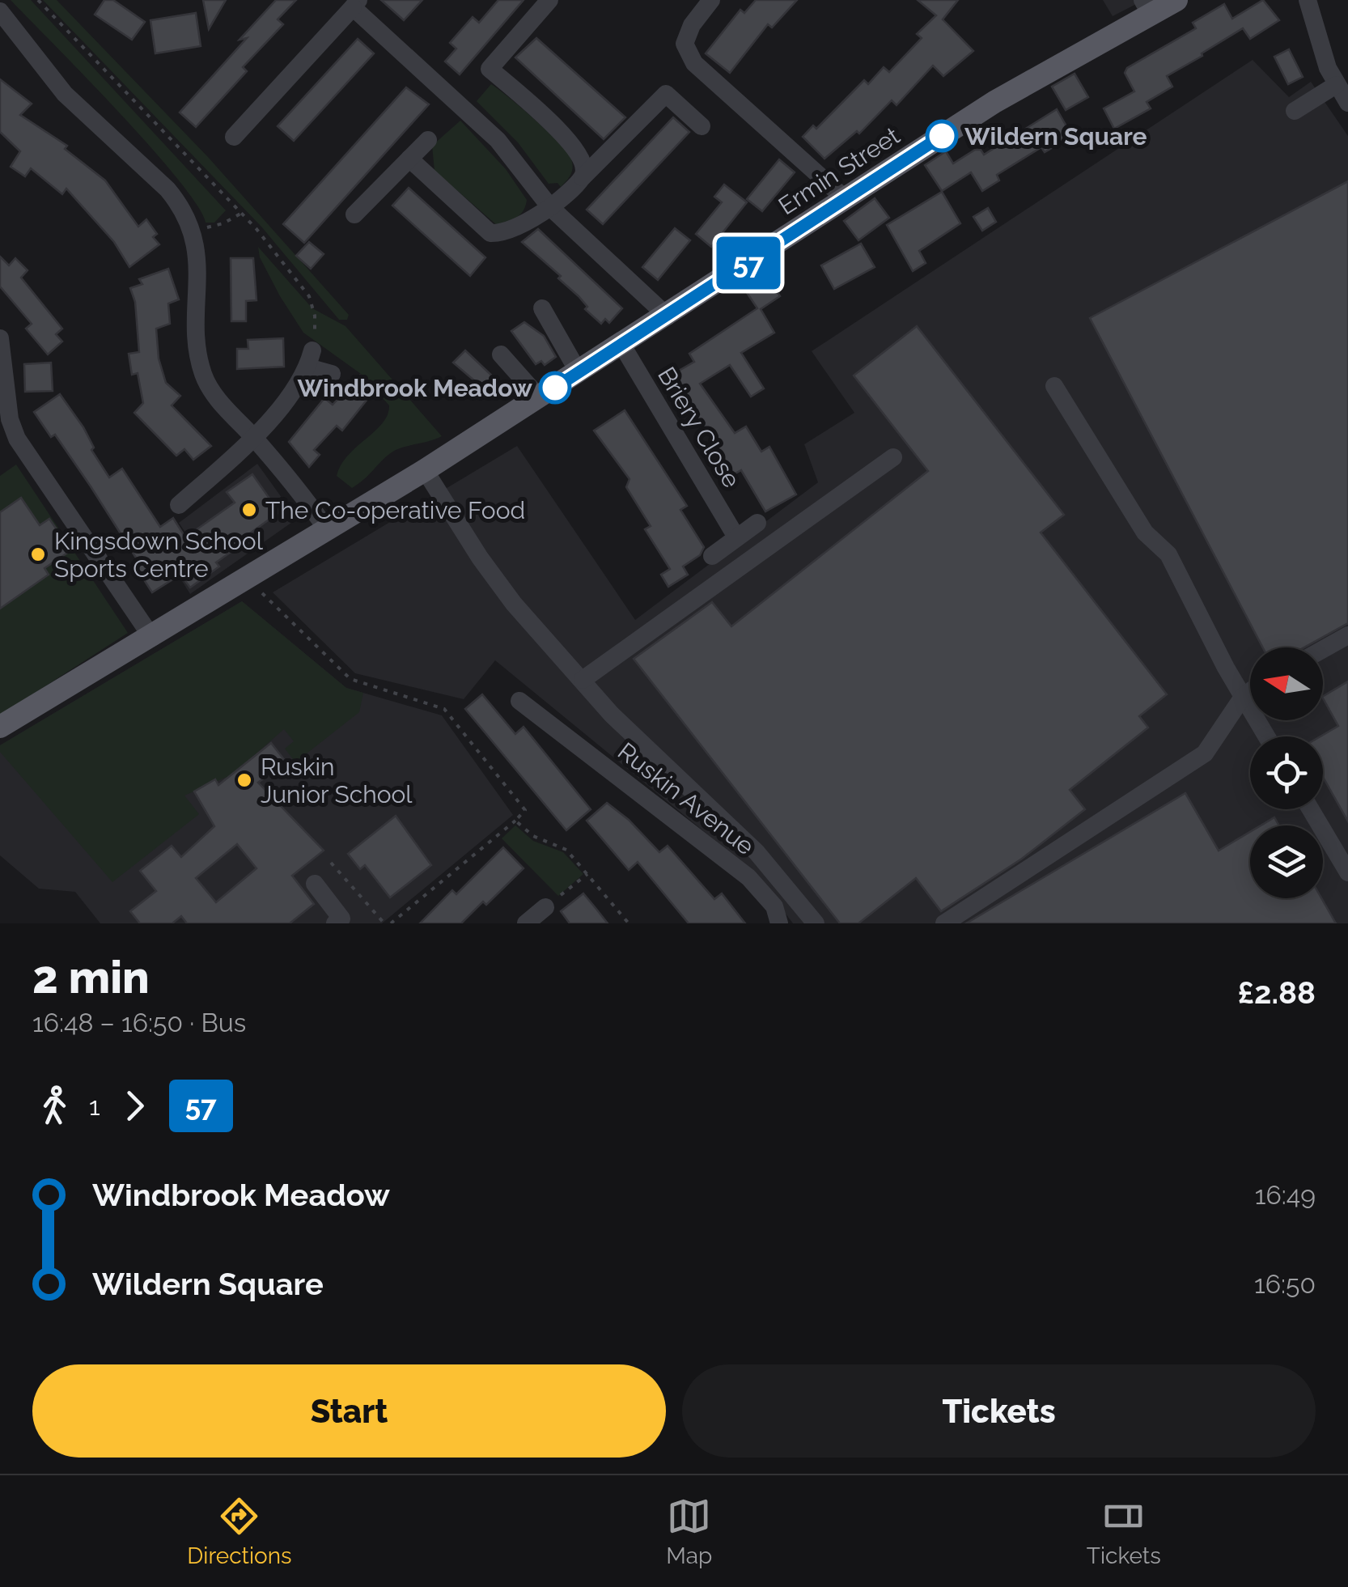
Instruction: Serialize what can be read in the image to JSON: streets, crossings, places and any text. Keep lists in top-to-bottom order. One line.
{"streets":{"main road":["Ermin Street"],"street":["Briery Close","Ruskin Avenue"]},"crossings":[["Ermin Street","Briery Close"]],"places":["Wildern Square","Windbrook Meadow","The Co-operative Food","Kingsdown School Sports Centre","Ruskin Junior School"],"lines":["bus line 57"],"north":"left","page":{"on_map":"57","heading":["2 min","16:48 – 16:50 · Bus","£2.88"],"legs":["1","57"],"list":[{"name":"Windbrook Meadow","value":"16:49"},{"name":"Wildern Square","value":"16:50"}],"buttons":["Start","Tickets"],"tabs":["Directions","Map","Tickets"]}}
